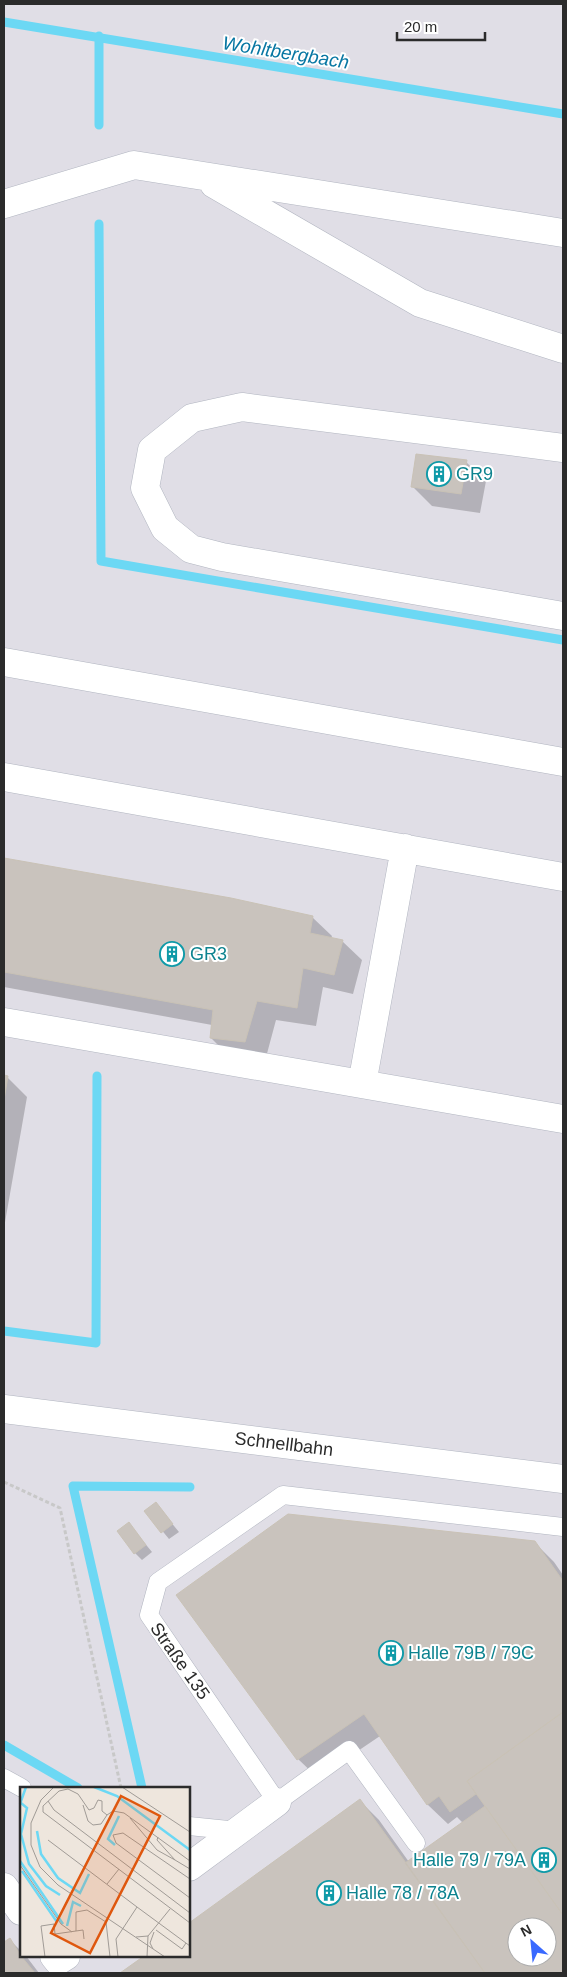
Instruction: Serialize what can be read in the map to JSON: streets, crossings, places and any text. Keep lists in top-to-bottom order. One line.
{"streets":{"street":["Schnellbahn"],"lane":["Straße 135"]},"water":["Wohltbergbach"],"places":{"building":["GR9","GR3","Halle 79B / 79C","Halle 79 / 79A","Halle 78 / 78A"]},"scale_bar":"20 m","north":"top left"}
